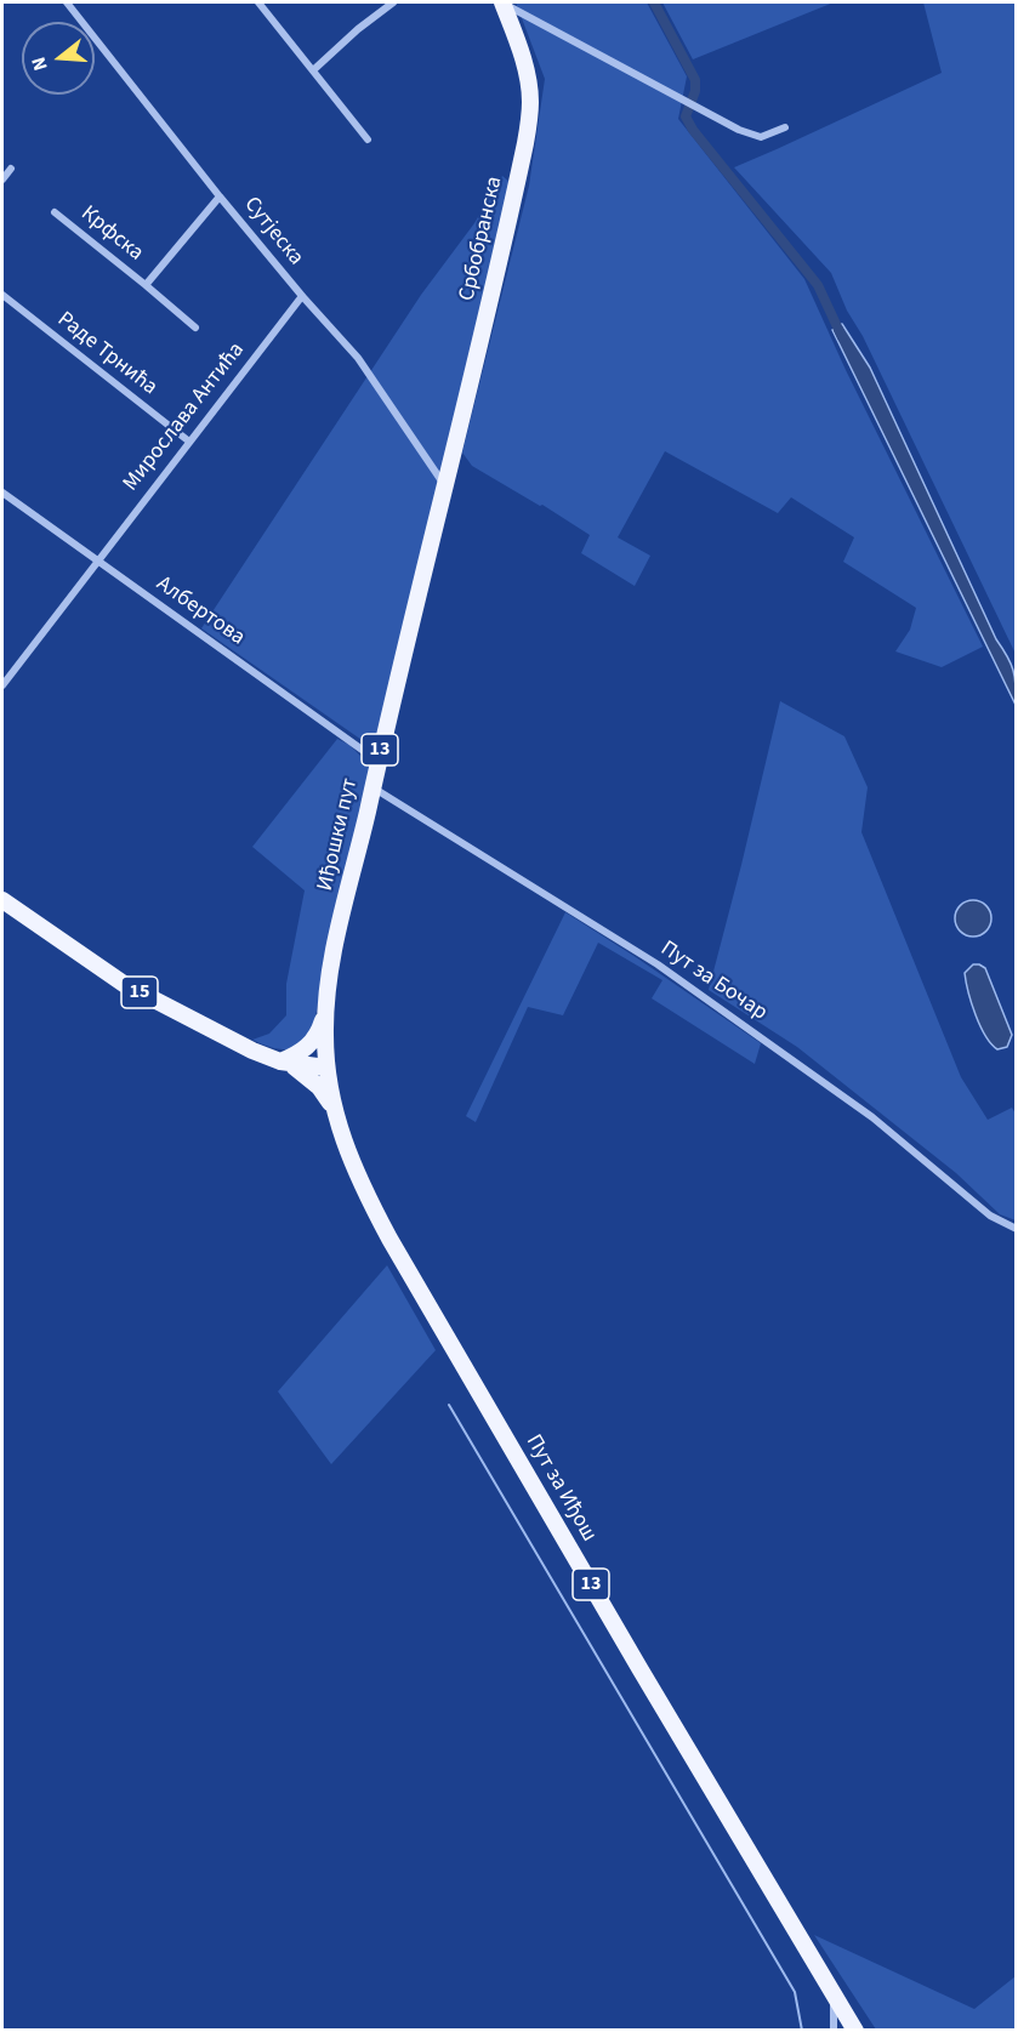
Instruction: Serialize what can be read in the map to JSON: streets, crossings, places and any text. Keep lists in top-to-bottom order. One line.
{"streets":{"main road":["Србобранска","13","Иђошки пут","15","Пут за Иђош"],"street":["Сутјеска","Крфска","Раде Трнића","Мирослава Антића","Албертова","Пут за Бочар"]},"crossings":[["Сутјеска","Крфска"],["Сутјеска","Србобранска"],["Сутјеска","Мирослава Антића"],["Сутјеска","Иђошки пут"],["Србобранска","Иђошки пут"],["Раде Трнића","Мирослава Антића"],["Мирослава Антића","Албертова"],["Албертова","Иђошки пут"],["Иђошки пут","Пут за Бочар"],["Иђошки пут","15"],["Иђошки пут","Пут за Иђош"],["15","Пут за Иђош"]],"north":"left"}
